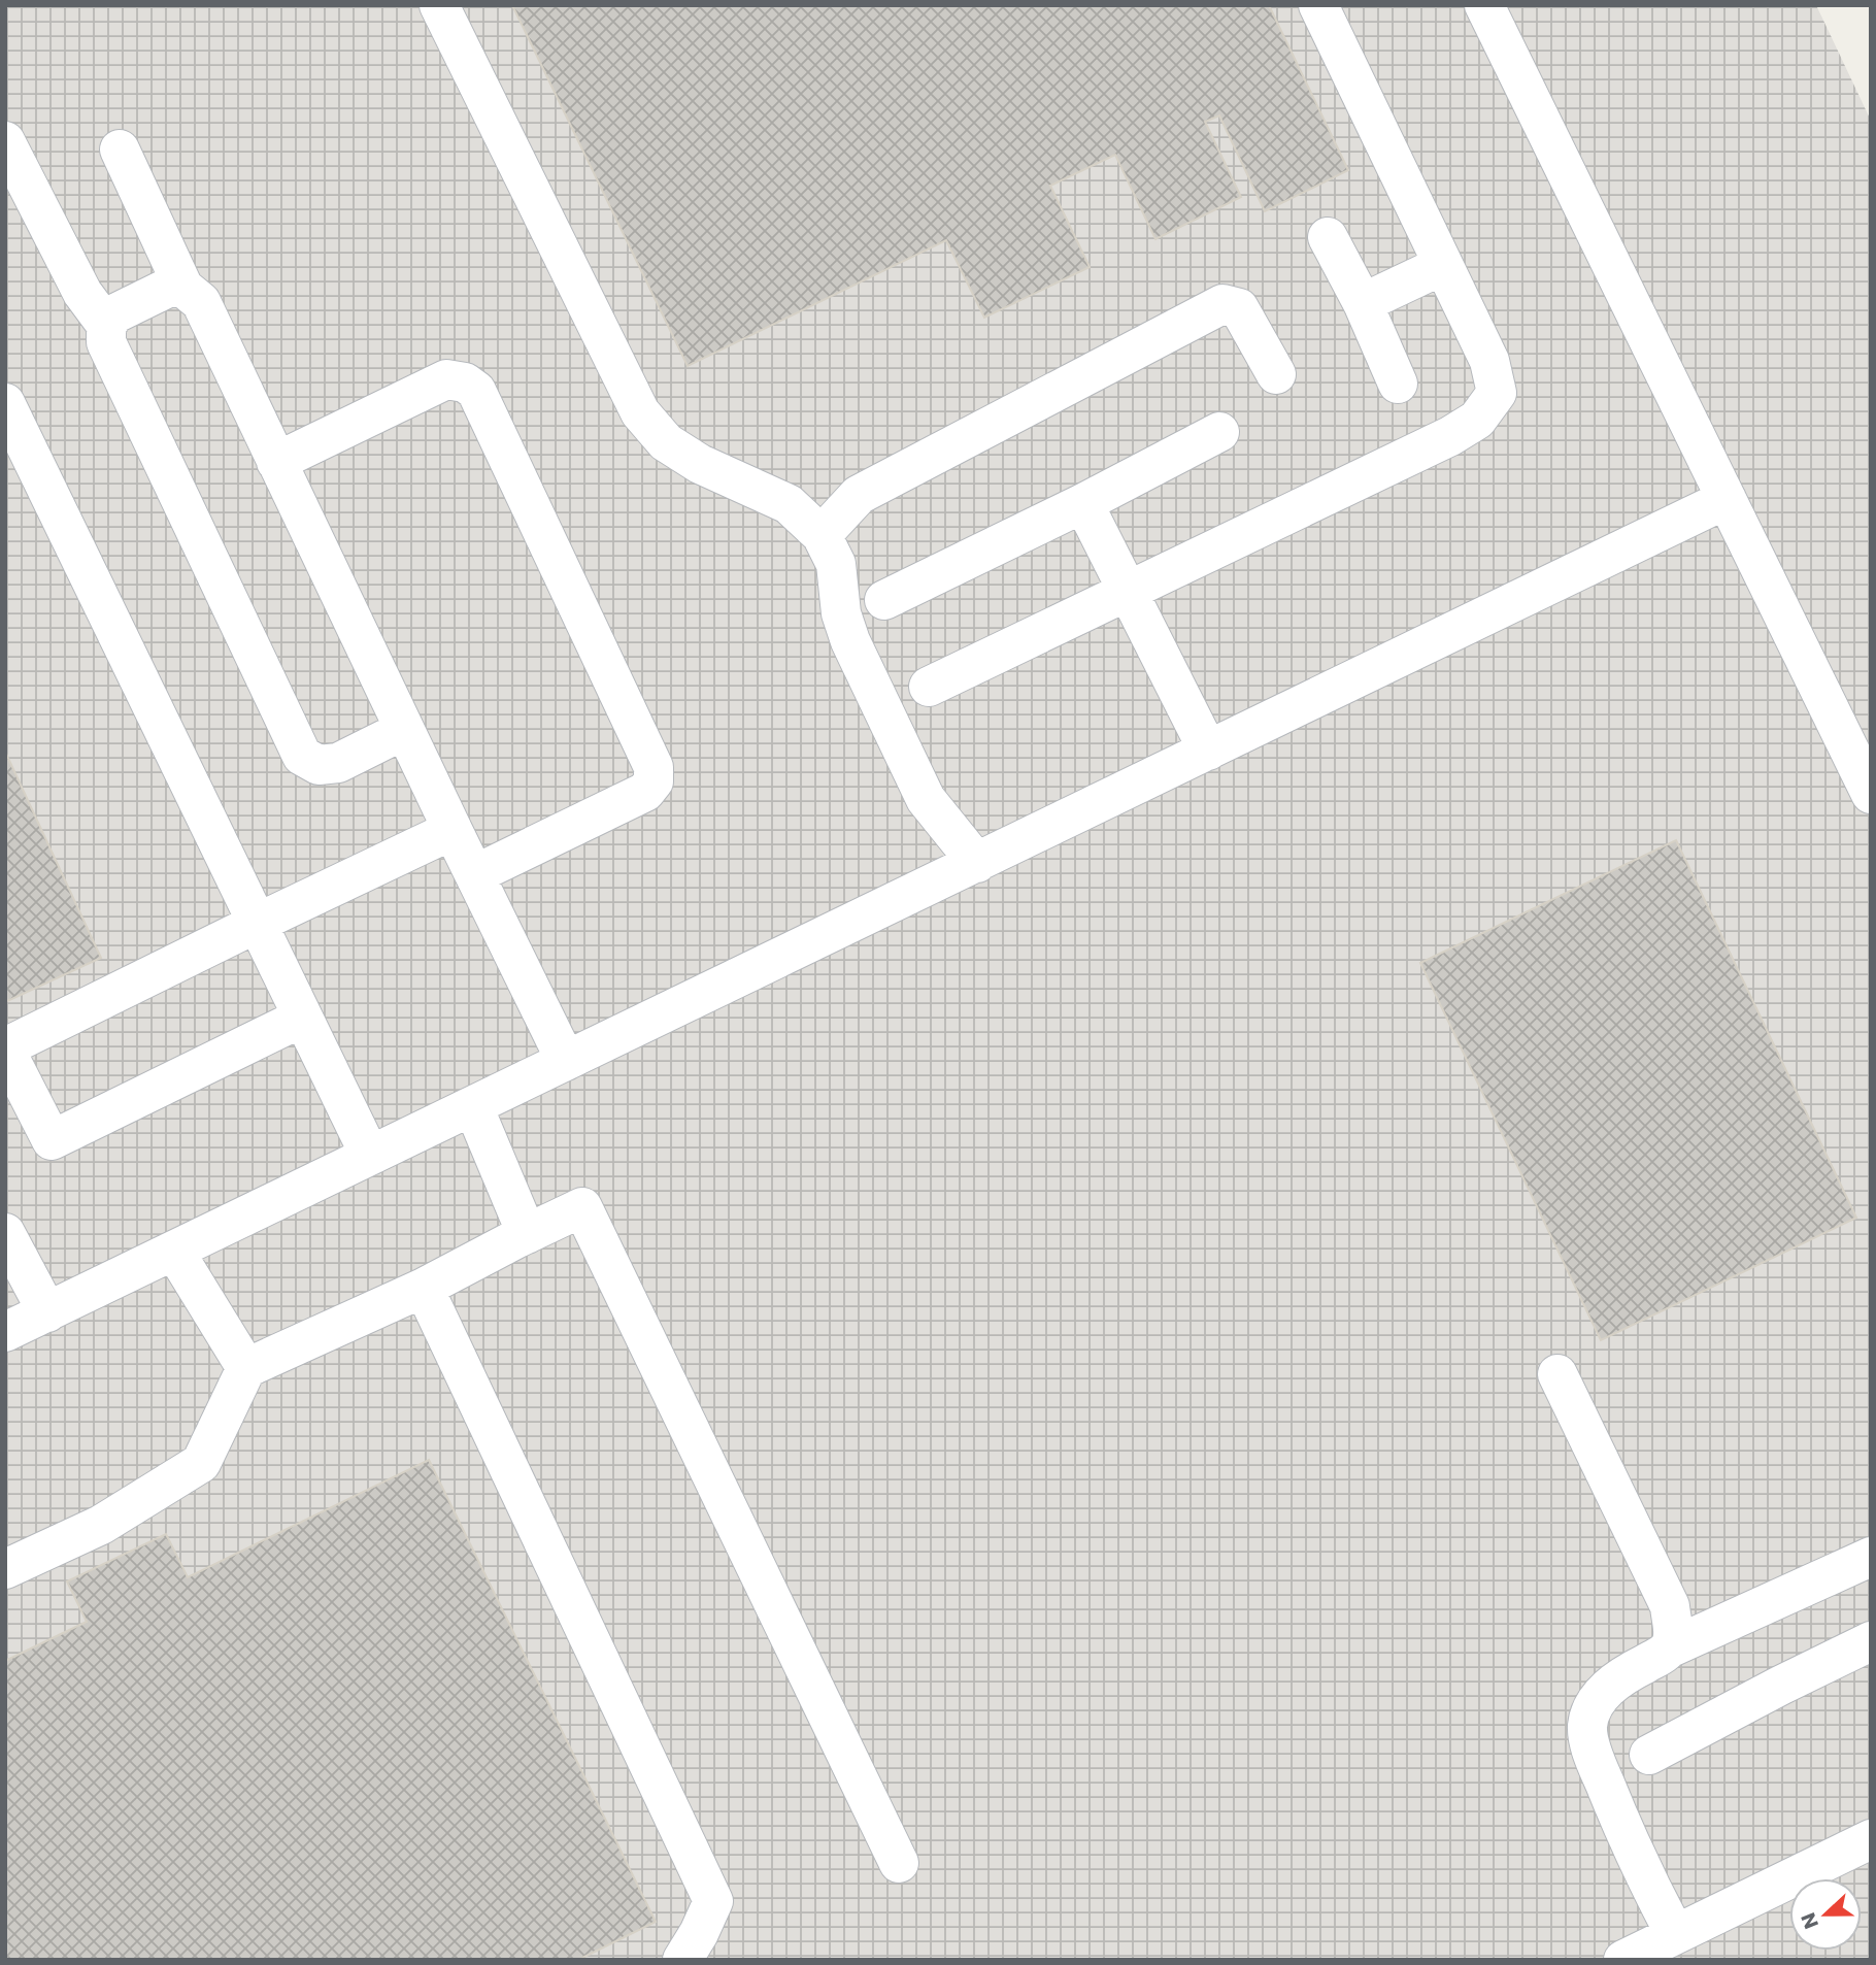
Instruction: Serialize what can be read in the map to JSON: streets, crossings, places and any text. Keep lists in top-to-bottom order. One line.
{"north":"left"}
